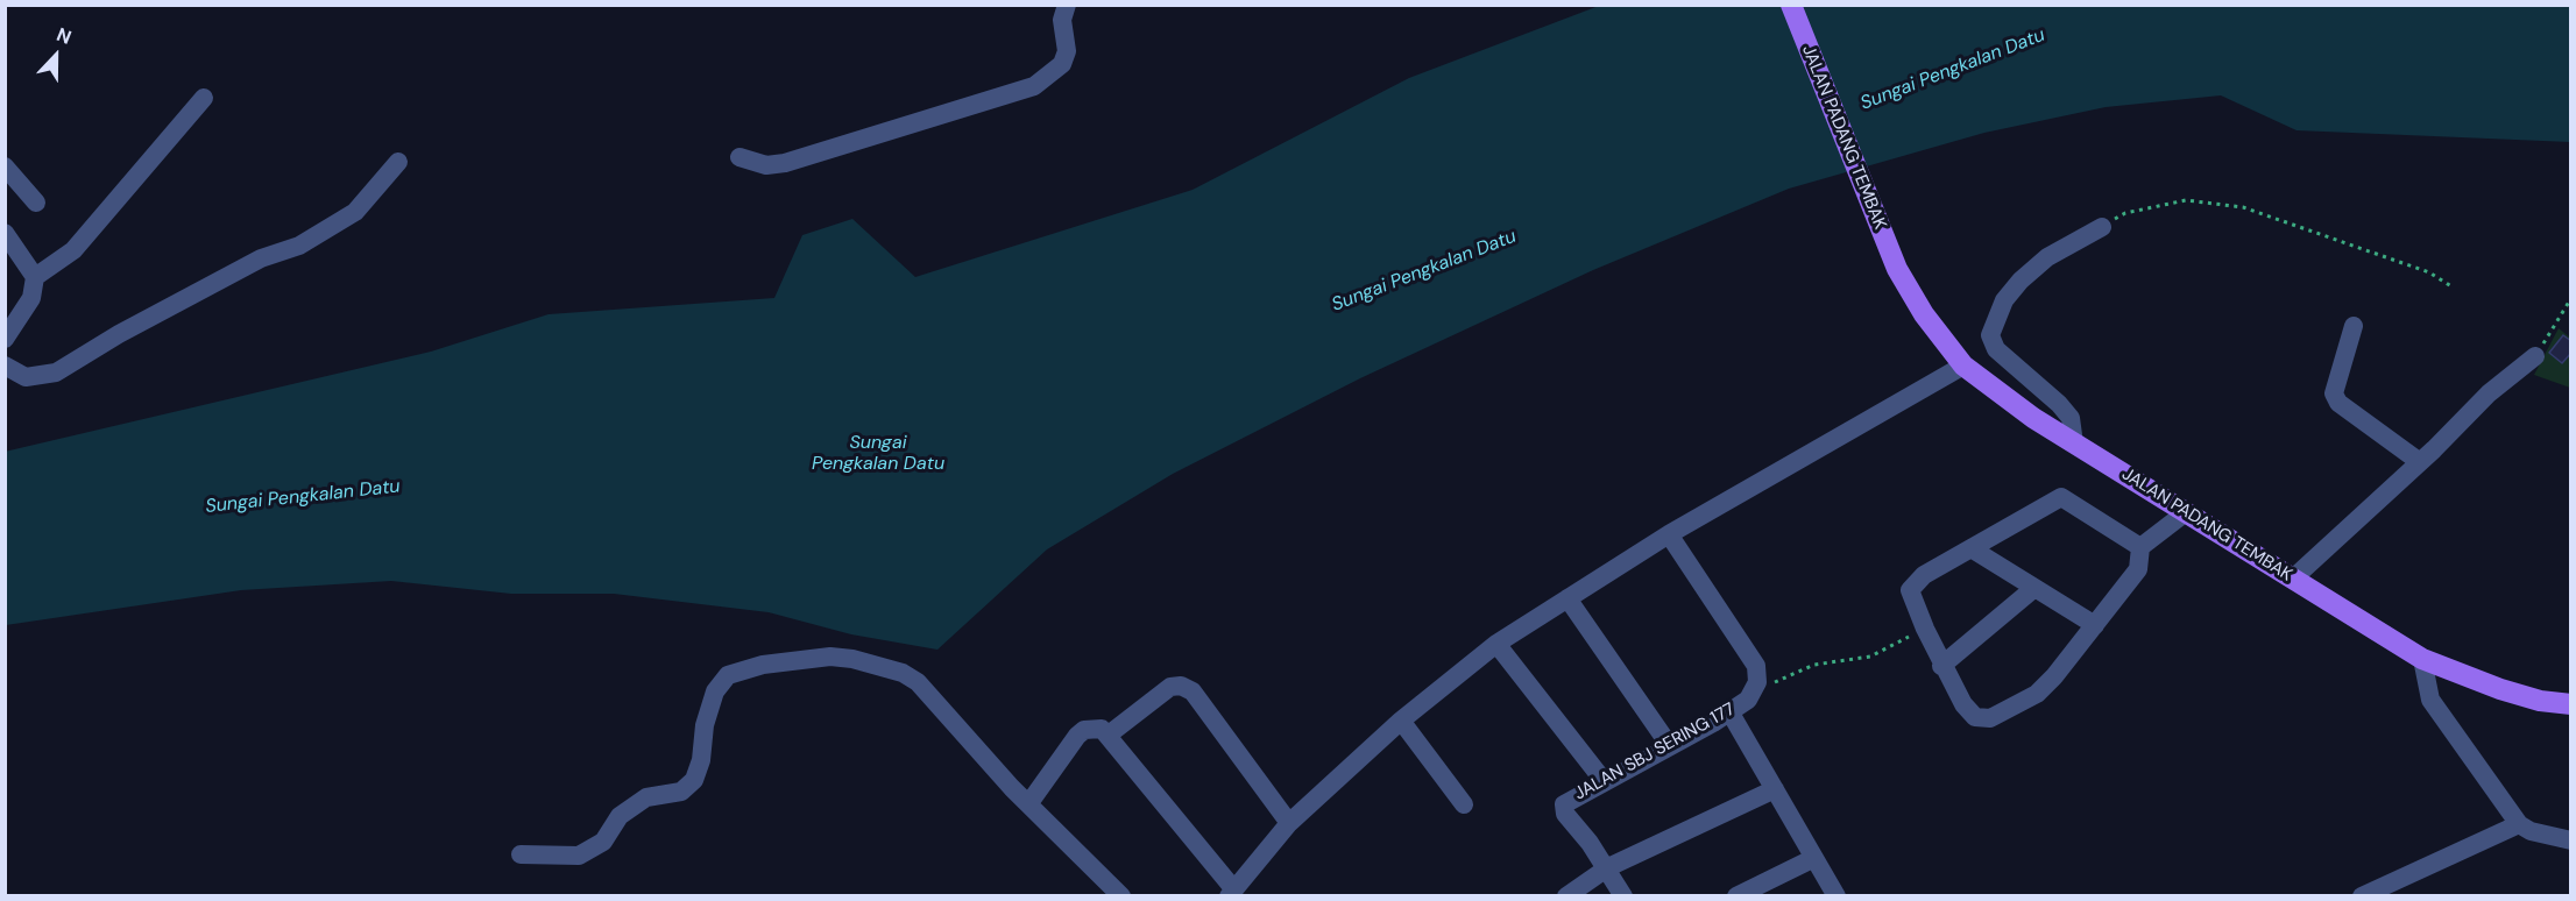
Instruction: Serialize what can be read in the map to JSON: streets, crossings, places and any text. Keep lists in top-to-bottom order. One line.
{"streets":{"main road":["JALAN PADANG TEMBAK"],"street":["JALAN SBJ SERING 177"]},"water":["Sungai Pengkalan Datu"],"north":"top"}
